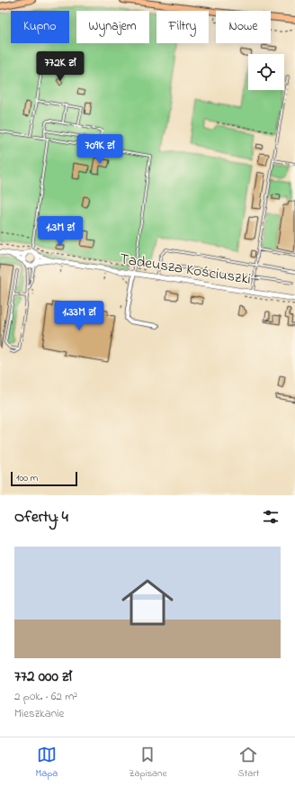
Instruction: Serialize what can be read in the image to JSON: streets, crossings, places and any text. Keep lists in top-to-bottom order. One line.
{"streets":{"street":["Tadeusza Kościuszki"]},"scale_bar":"100 m","page":{"chip":["Kupno","Wynajem","Filtry","Nowe"],"price":["772K zł","709K zł","1.3M zł","1.33M zł"],"scale":"100 m","heading":"Oferty: 4","list":[{"name":"772 000 zł","note":"2 pok. · 62 m² · Mieszkanie"}],"tabs":["Mapa","Zapisane","Start"]}}
